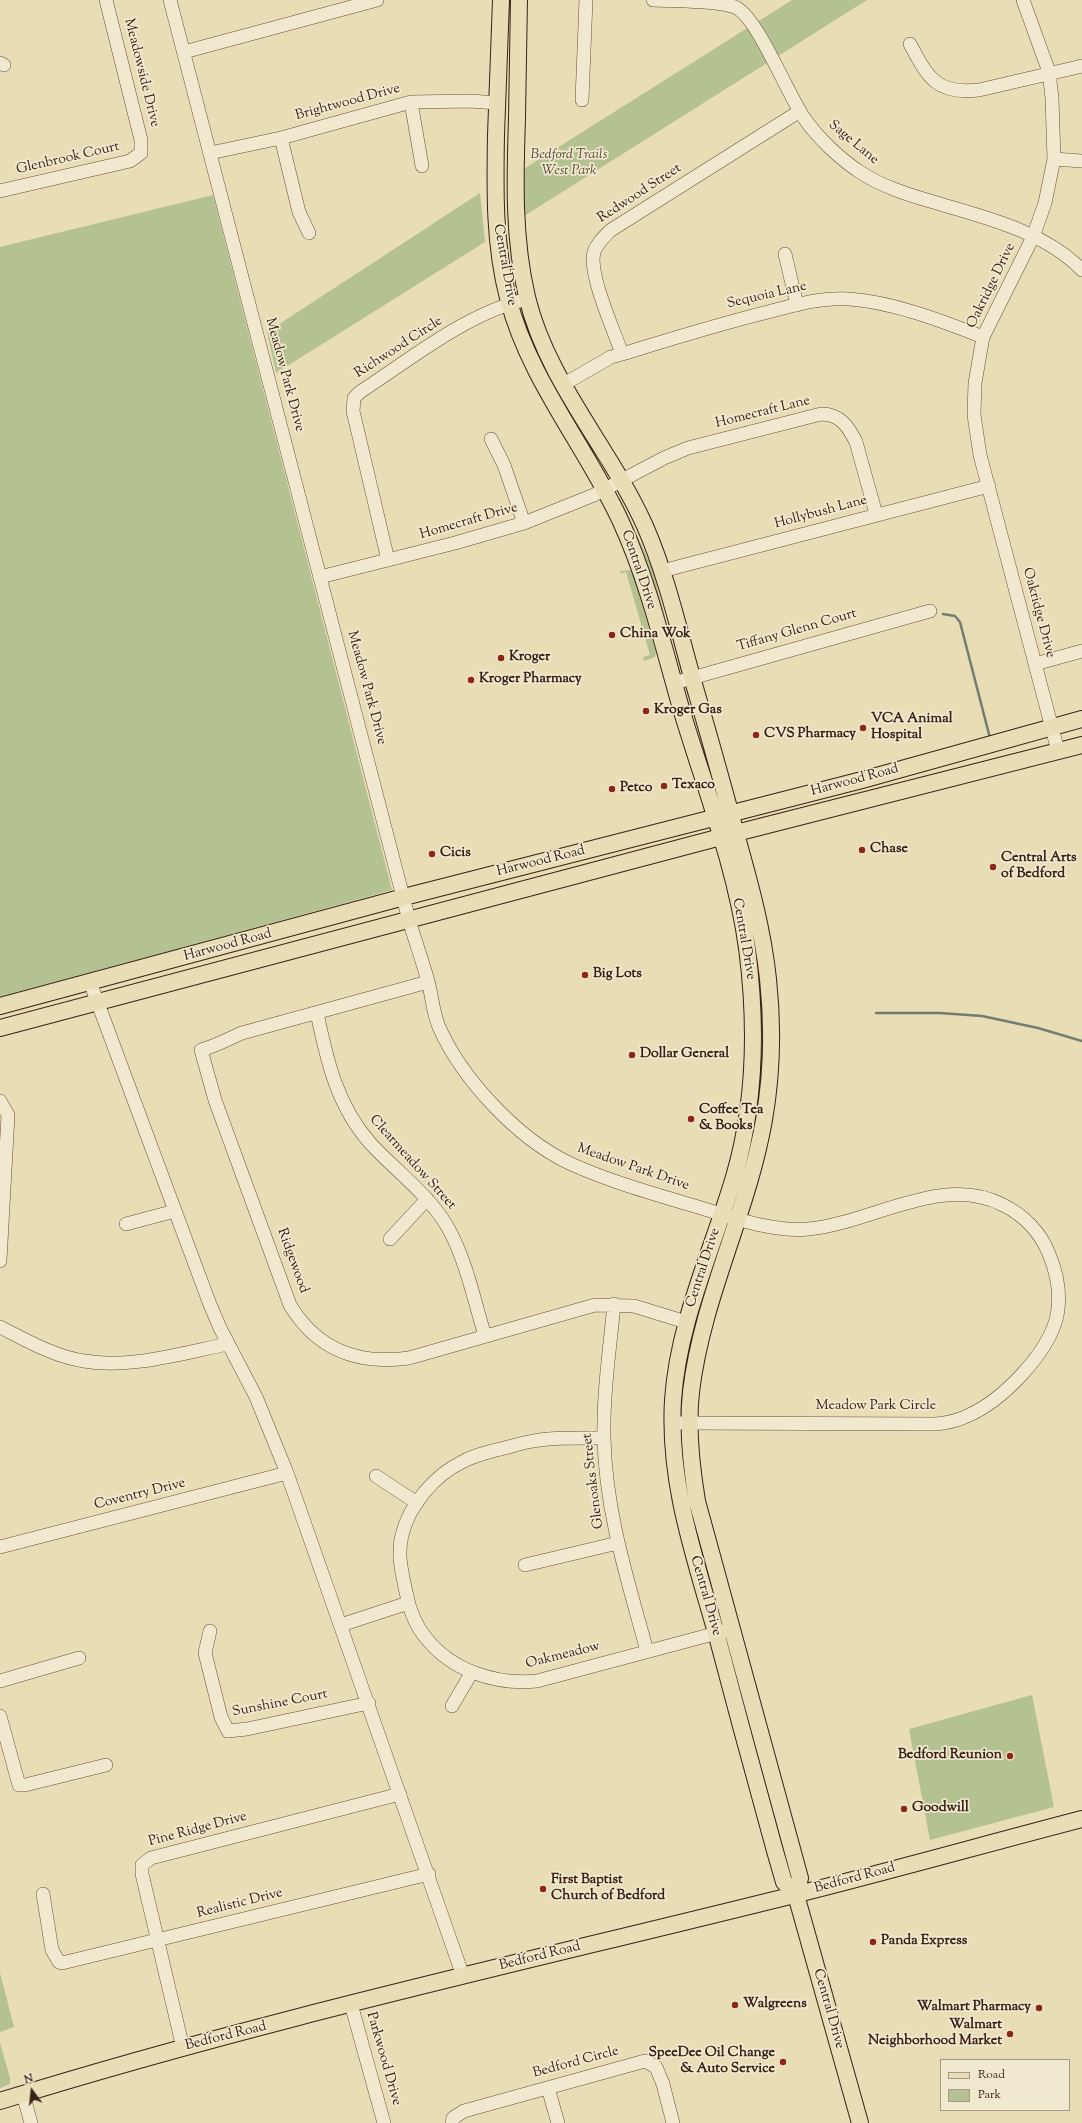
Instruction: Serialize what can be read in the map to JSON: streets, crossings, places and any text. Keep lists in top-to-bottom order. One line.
{"streets":{"main road":["Central Drive","Harwood Road","Bedford Road"],"street":["Meadowside Drive","Brightwood Drive","Sage Lane","Glenbrook Court","Redwood Street","Oakridge Drive","Sequoia Lane","Richwood Circle","Meadow Park Drive","Homecraft Lane","Hollybush Lane","Homecraft Drive","Tiffany Glenn Court","Clearmeadow Street","Ridgewood","Meadow Park Circle","Glenoaks Street","Coventry Drive","Oakmeadow","Sunshine Court","Pine Ridge Drive","Realistic Drive","Parkwood Drive","Bedford Circle"]},"crossings":[["Meadowside Drive","Glenbrook Court"],["Brightwood Drive","Central Drive"],["Brightwood Drive","Meadow Park Drive"],["Sage Lane","Redwood Street"],["Sage Lane","Oakridge Drive"],["Redwood Street","Sequoia Lane"],["Central Drive","Sequoia Lane"],["Central Drive","Richwood Circle"],["Central Drive","Meadow Park Drive"],["Central Drive","Homecraft Lane"],["Central Drive","Hollybush Lane"],["Central Drive","Homecraft Drive"],["Central Drive","Tiffany Glenn Court"],["Central Drive","Harwood Road"],["Central Drive","Ridgewood"],["Central Drive","Meadow Park Circle"],["Central Drive","Oakmeadow"],["Central Drive","Bedford Road"],["Oakridge Drive","Sequoia Lane"],["Oakridge Drive","Hollybush Lane"],["Oakridge Drive","Harwood Road"],["Richwood Circle","Homecraft Drive"],["Meadow Park Drive","Homecraft Drive"],["Meadow Park Drive","Harwood Road"],["Meadow Park Drive","Ridgewood"],["Meadow Park Drive","Meadow Park Circle"],["Homecraft Lane","Hollybush Lane"],["Homecraft Lane","Homecraft Drive"],["Clearmeadow Street","Ridgewood"],["Ridgewood","Glenoaks Street"],["Glenoaks Street","Oakmeadow"],["Pine Ridge Drive","Bedford Road"],["Pine Ridge Drive","Realistic Drive"],["Bedford Road","Parkwood Drive"]],"parks":["Bedford Trails West Park"],"places":["China Wok","Kroger","Kroger Pharmacy","Kroger Gas","VCA Animal Hospital","CVS Pharmacy","Texaco","Petco","Chase","Cicis","Central Arts of Bedford","Big Lots","Dollar General","Coffee Tea & Books","Bedford Reunion","Goodwill","First Baptist Church of Bedford","Panda Express","Walgreens","Walmart Pharmacy","Walmart Neighborhood Market","SpeeDee Oil Change & Auto Service"],"legend":["Road","Park"],"north":"top"}
